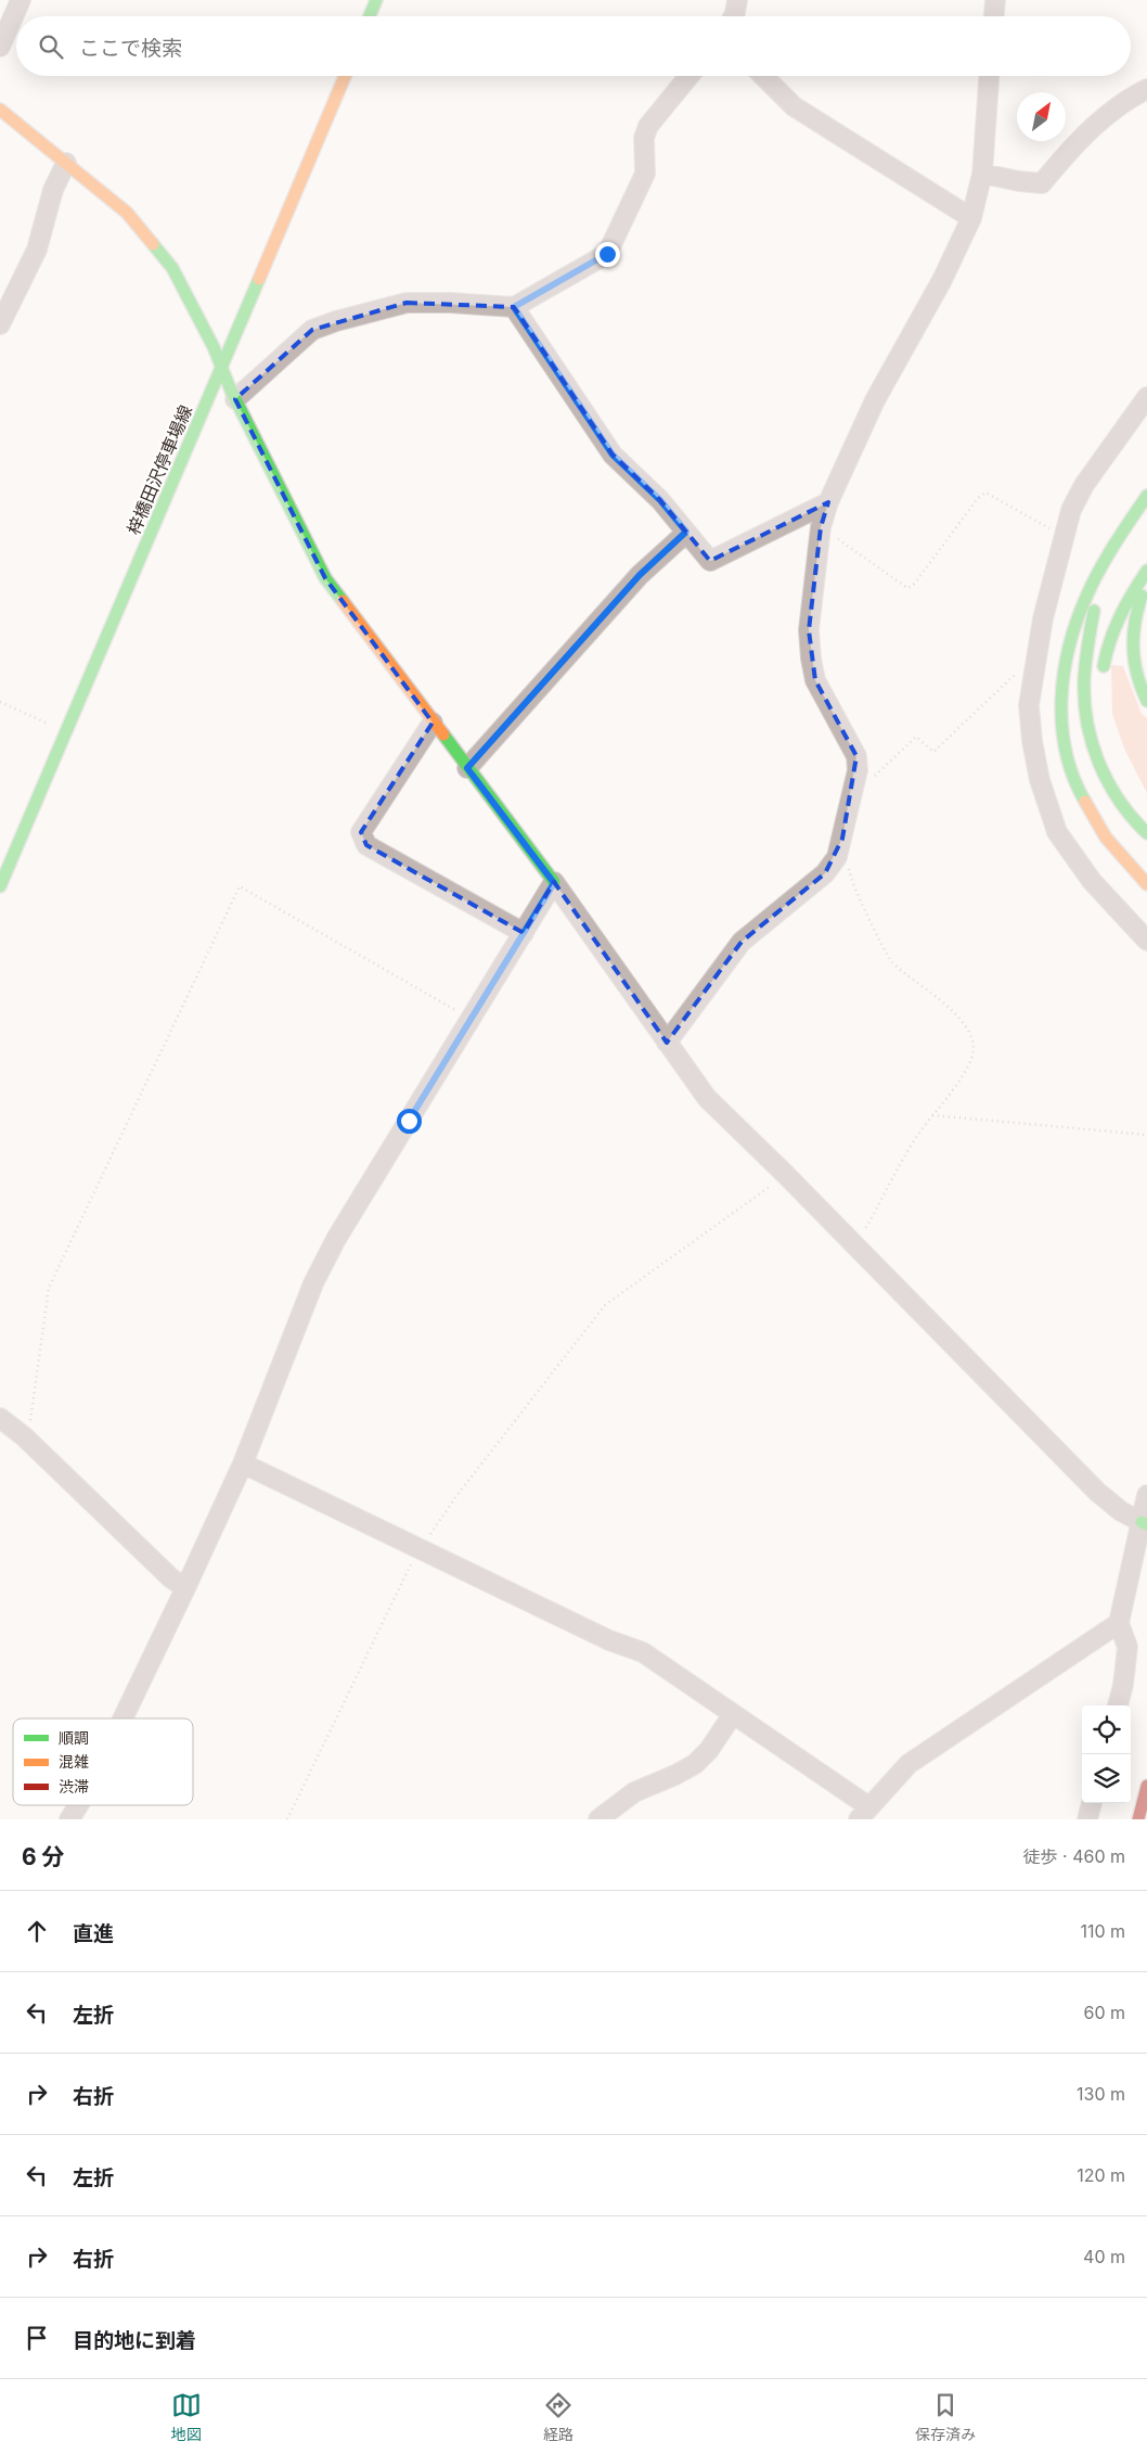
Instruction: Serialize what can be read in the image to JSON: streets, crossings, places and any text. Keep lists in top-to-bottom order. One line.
{"streets":{"main road":["梓橋田沢停車場線"]},"legend":["順調","混雑","渋滞"],"north":"top right","page":{"search":"ここで検索","heading":["6 分","徒歩 · 460 m"],"list":[["直進","110 m"],["左折","60 m"],["右折","130 m"],["左折","120 m"],["右折","40 m"],"目的地に到着"],"nav":["地図","経路","保存済み"]}}
